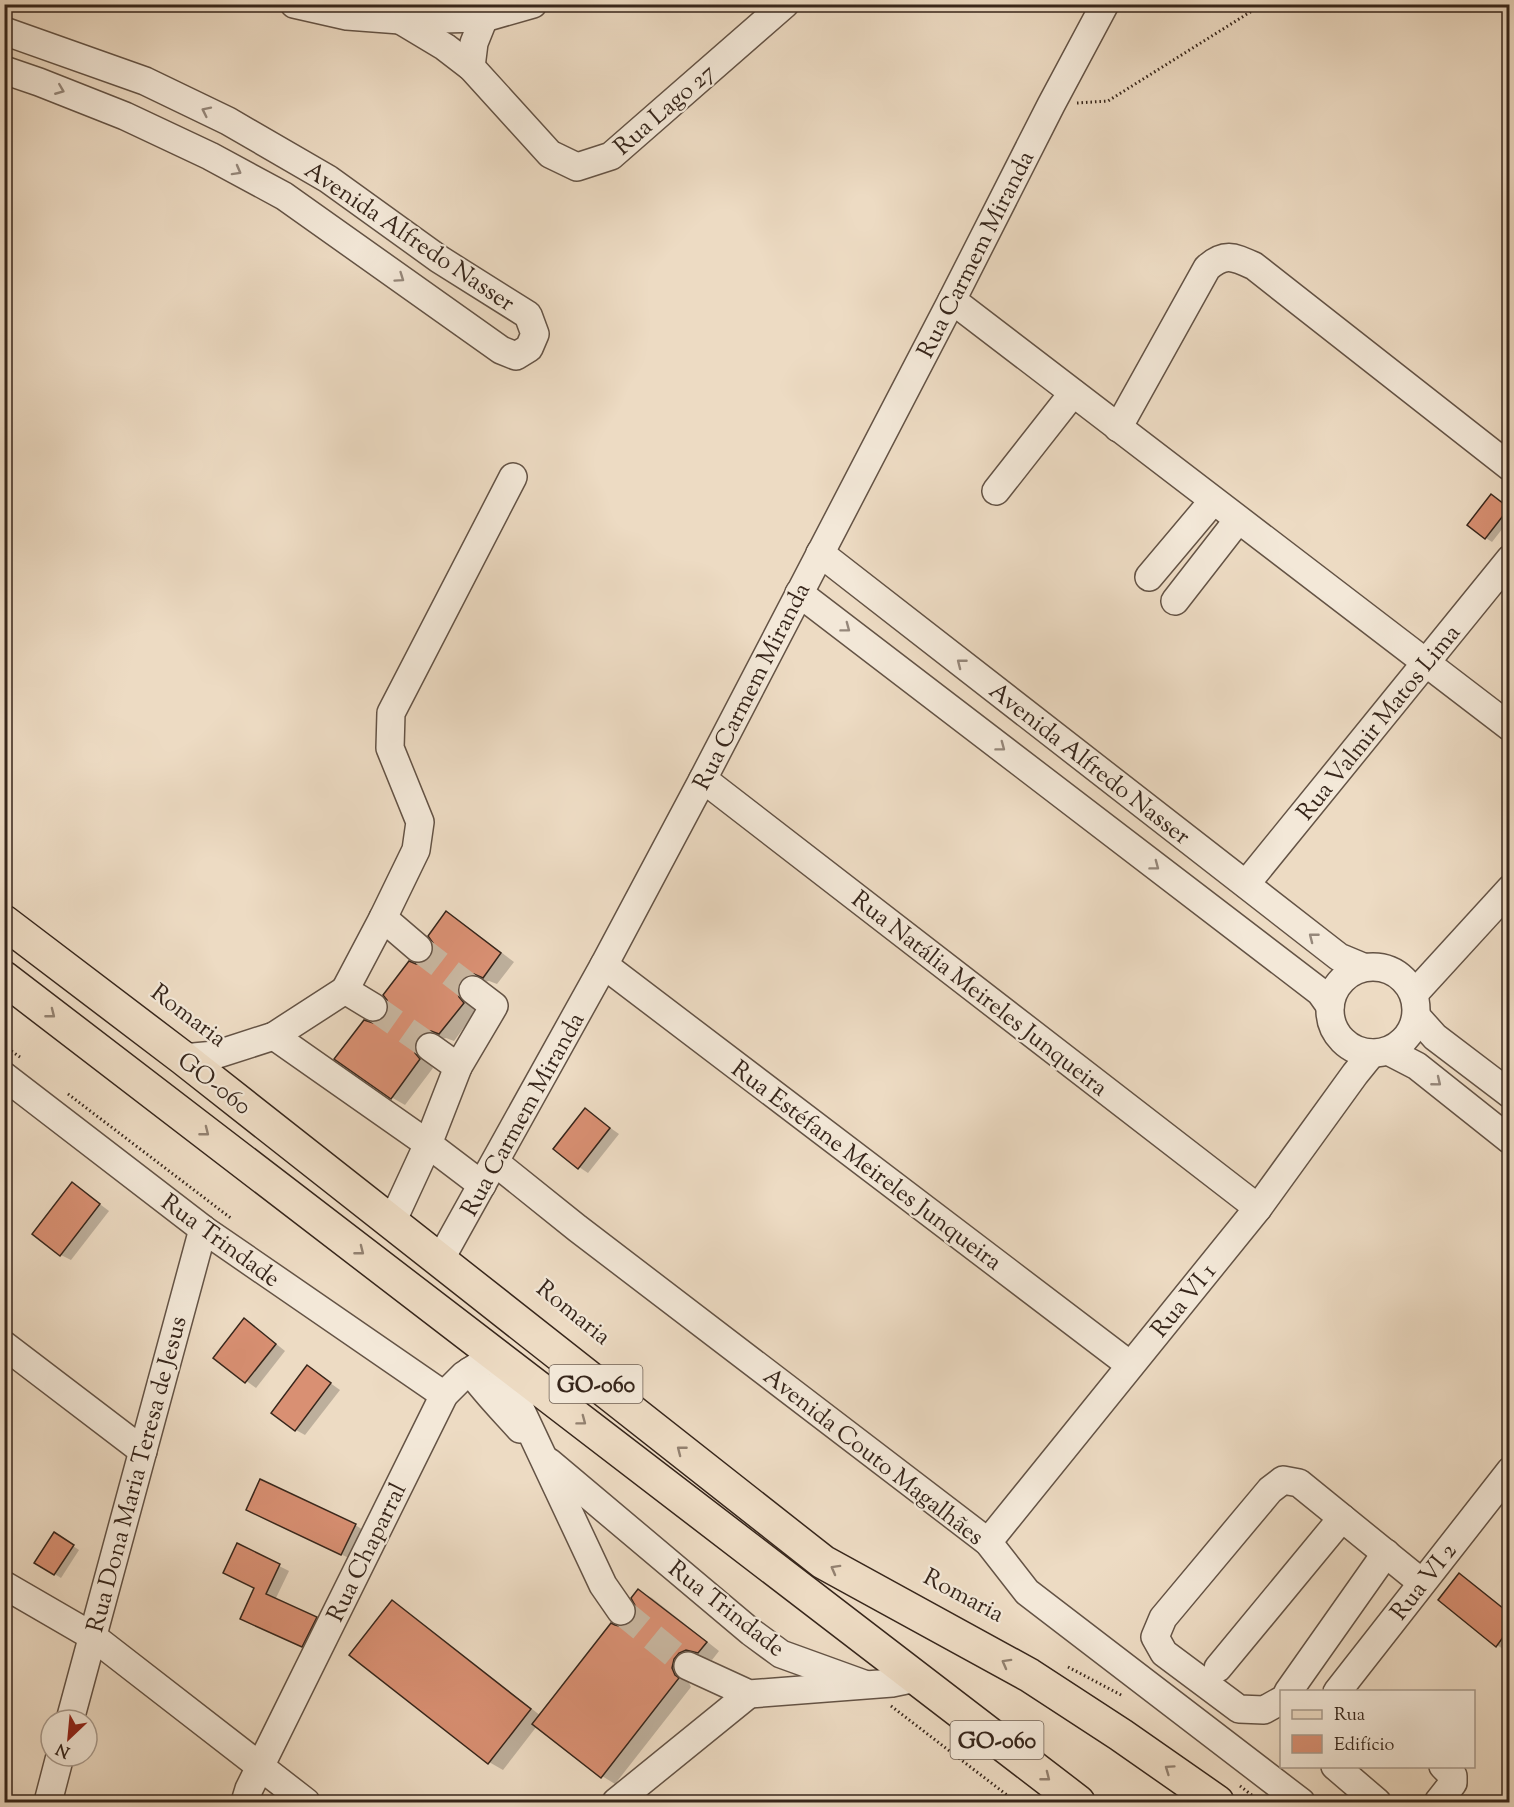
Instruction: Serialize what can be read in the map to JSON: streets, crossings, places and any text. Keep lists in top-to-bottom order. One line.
{"streets":{"main road":["GO-060"],"street":["Rua Lago 27","Avenida Alfredo Nasser","Rua Carmem Miranda","Rua Valmir Matos Lima","Rua Natália Meireles Junqueira","Rua Estéfane Meireles Junqueira","Rua Trindade","Rua VI 1","Avenida Couto Magalhães","Rua Dona Maria Teresa de Jesus","Rua Chaparral","Rua VI 2"]},"crossings":[["Avenida Alfredo Nasser","Rua Carmem Miranda"],["Avenida Alfredo Nasser","Rua Valmir Matos Lima"],["Avenida Alfredo Nasser","Rua VI 1"],["Rua Carmem Miranda","Rua Natália Meireles Junqueira"],["Rua Carmem Miranda","GO-060"],["Rua Carmem Miranda","Rua Estéfane Meireles Junqueira"],["Rua Carmem Miranda","Avenida Couto Magalhães"],["Rua Natália Meireles Junqueira","Rua VI 1"],["GO-060","Rua Chaparral"],["Rua Estéfane Meireles Junqueira","Rua VI 1"],["Rua Trindade","Rua Dona Maria Teresa de Jesus"],["Rua Trindade","Rua Chaparral"],["Rua VI 1","Avenida Couto Magalhães"]],"legend":["Rua","Edifício"],"north":"bottom left"}
